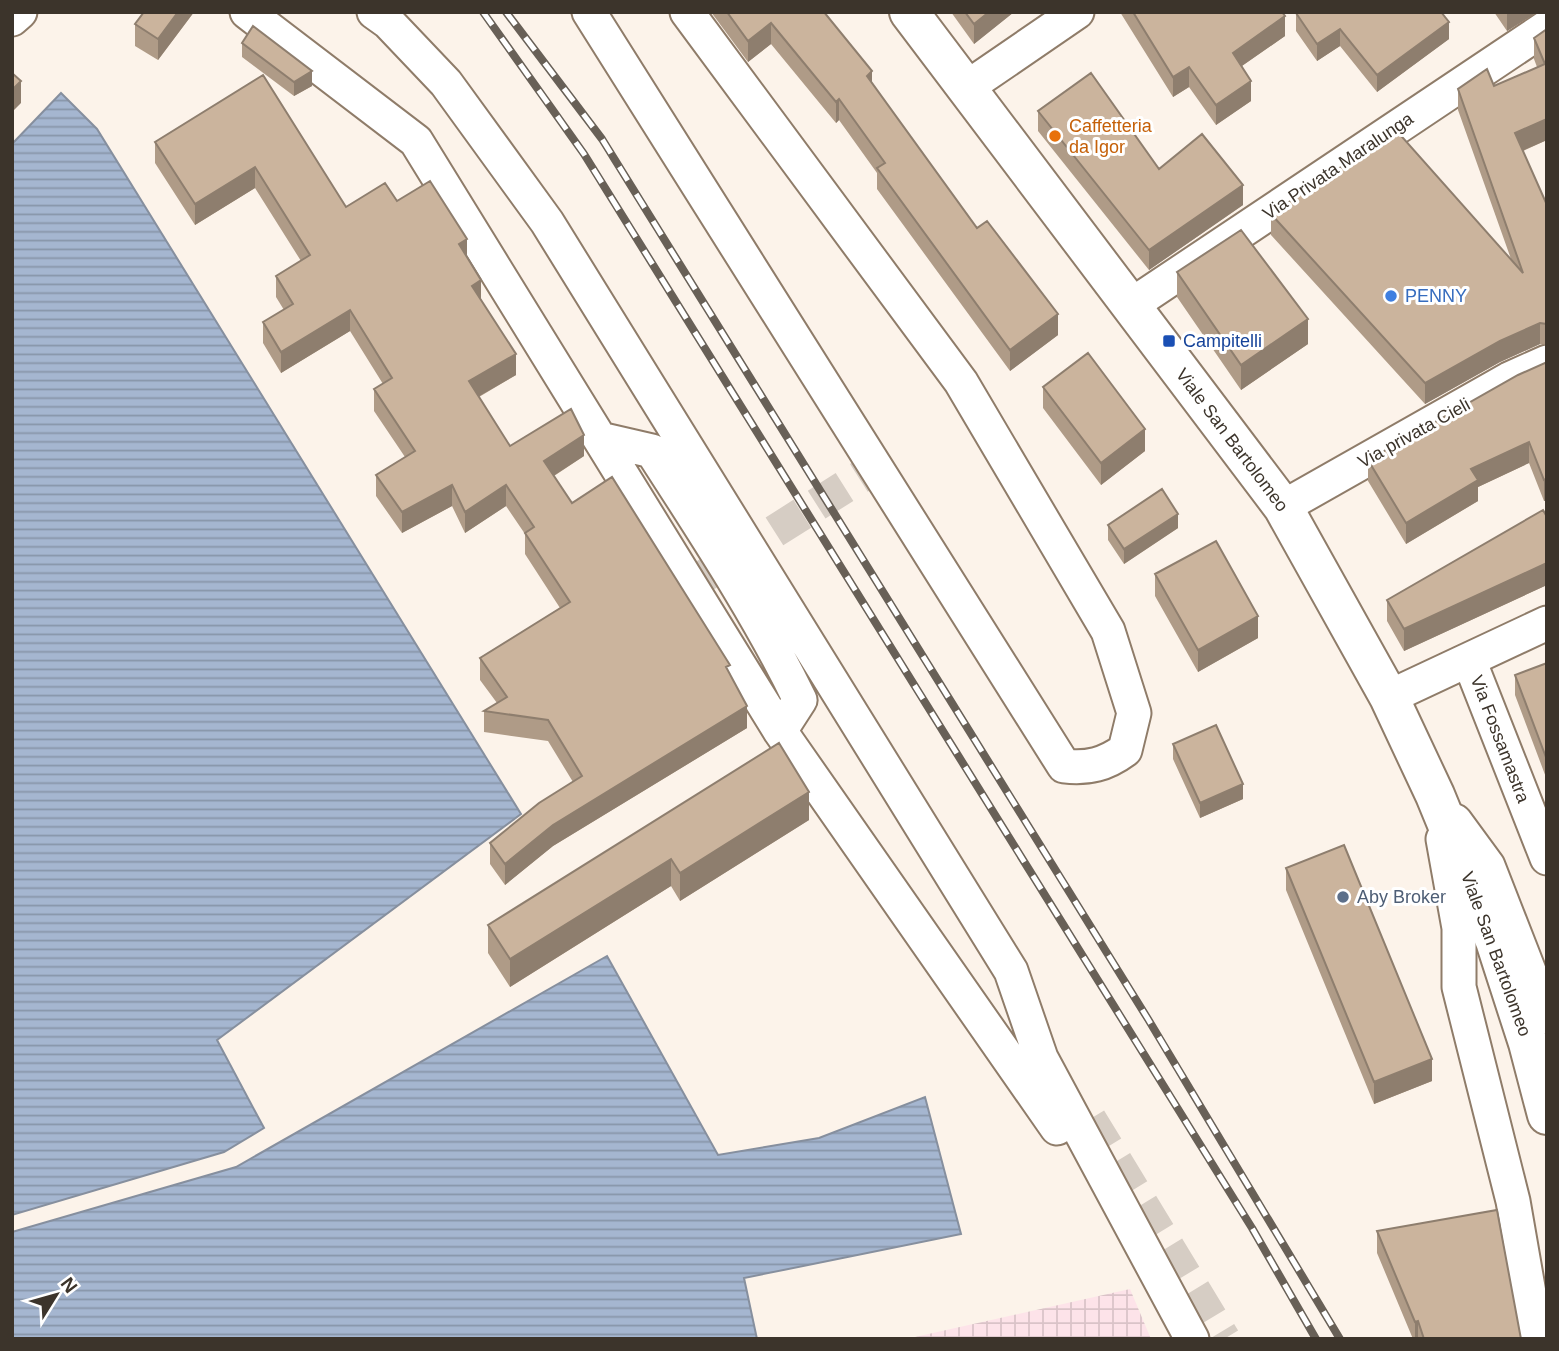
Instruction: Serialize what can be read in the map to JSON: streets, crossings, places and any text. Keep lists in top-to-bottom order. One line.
{"streets":{"main road":["Viale San Bartolomeo"],"street":["Via Privata Maralunga","Via privata Cieli","Via Fossamastra"]},"crossings":[["Via Privata Maralunga","Viale San Bartolomeo"],["Via privata Cieli","Viale San Bartolomeo"],["Viale San Bartolomeo","Via Fossamastra"]],"places":{"other":["Caffetteria da Igor","PENNY","Aby Broker"],"transit":["Campitelli"]},"north":"top right"}
